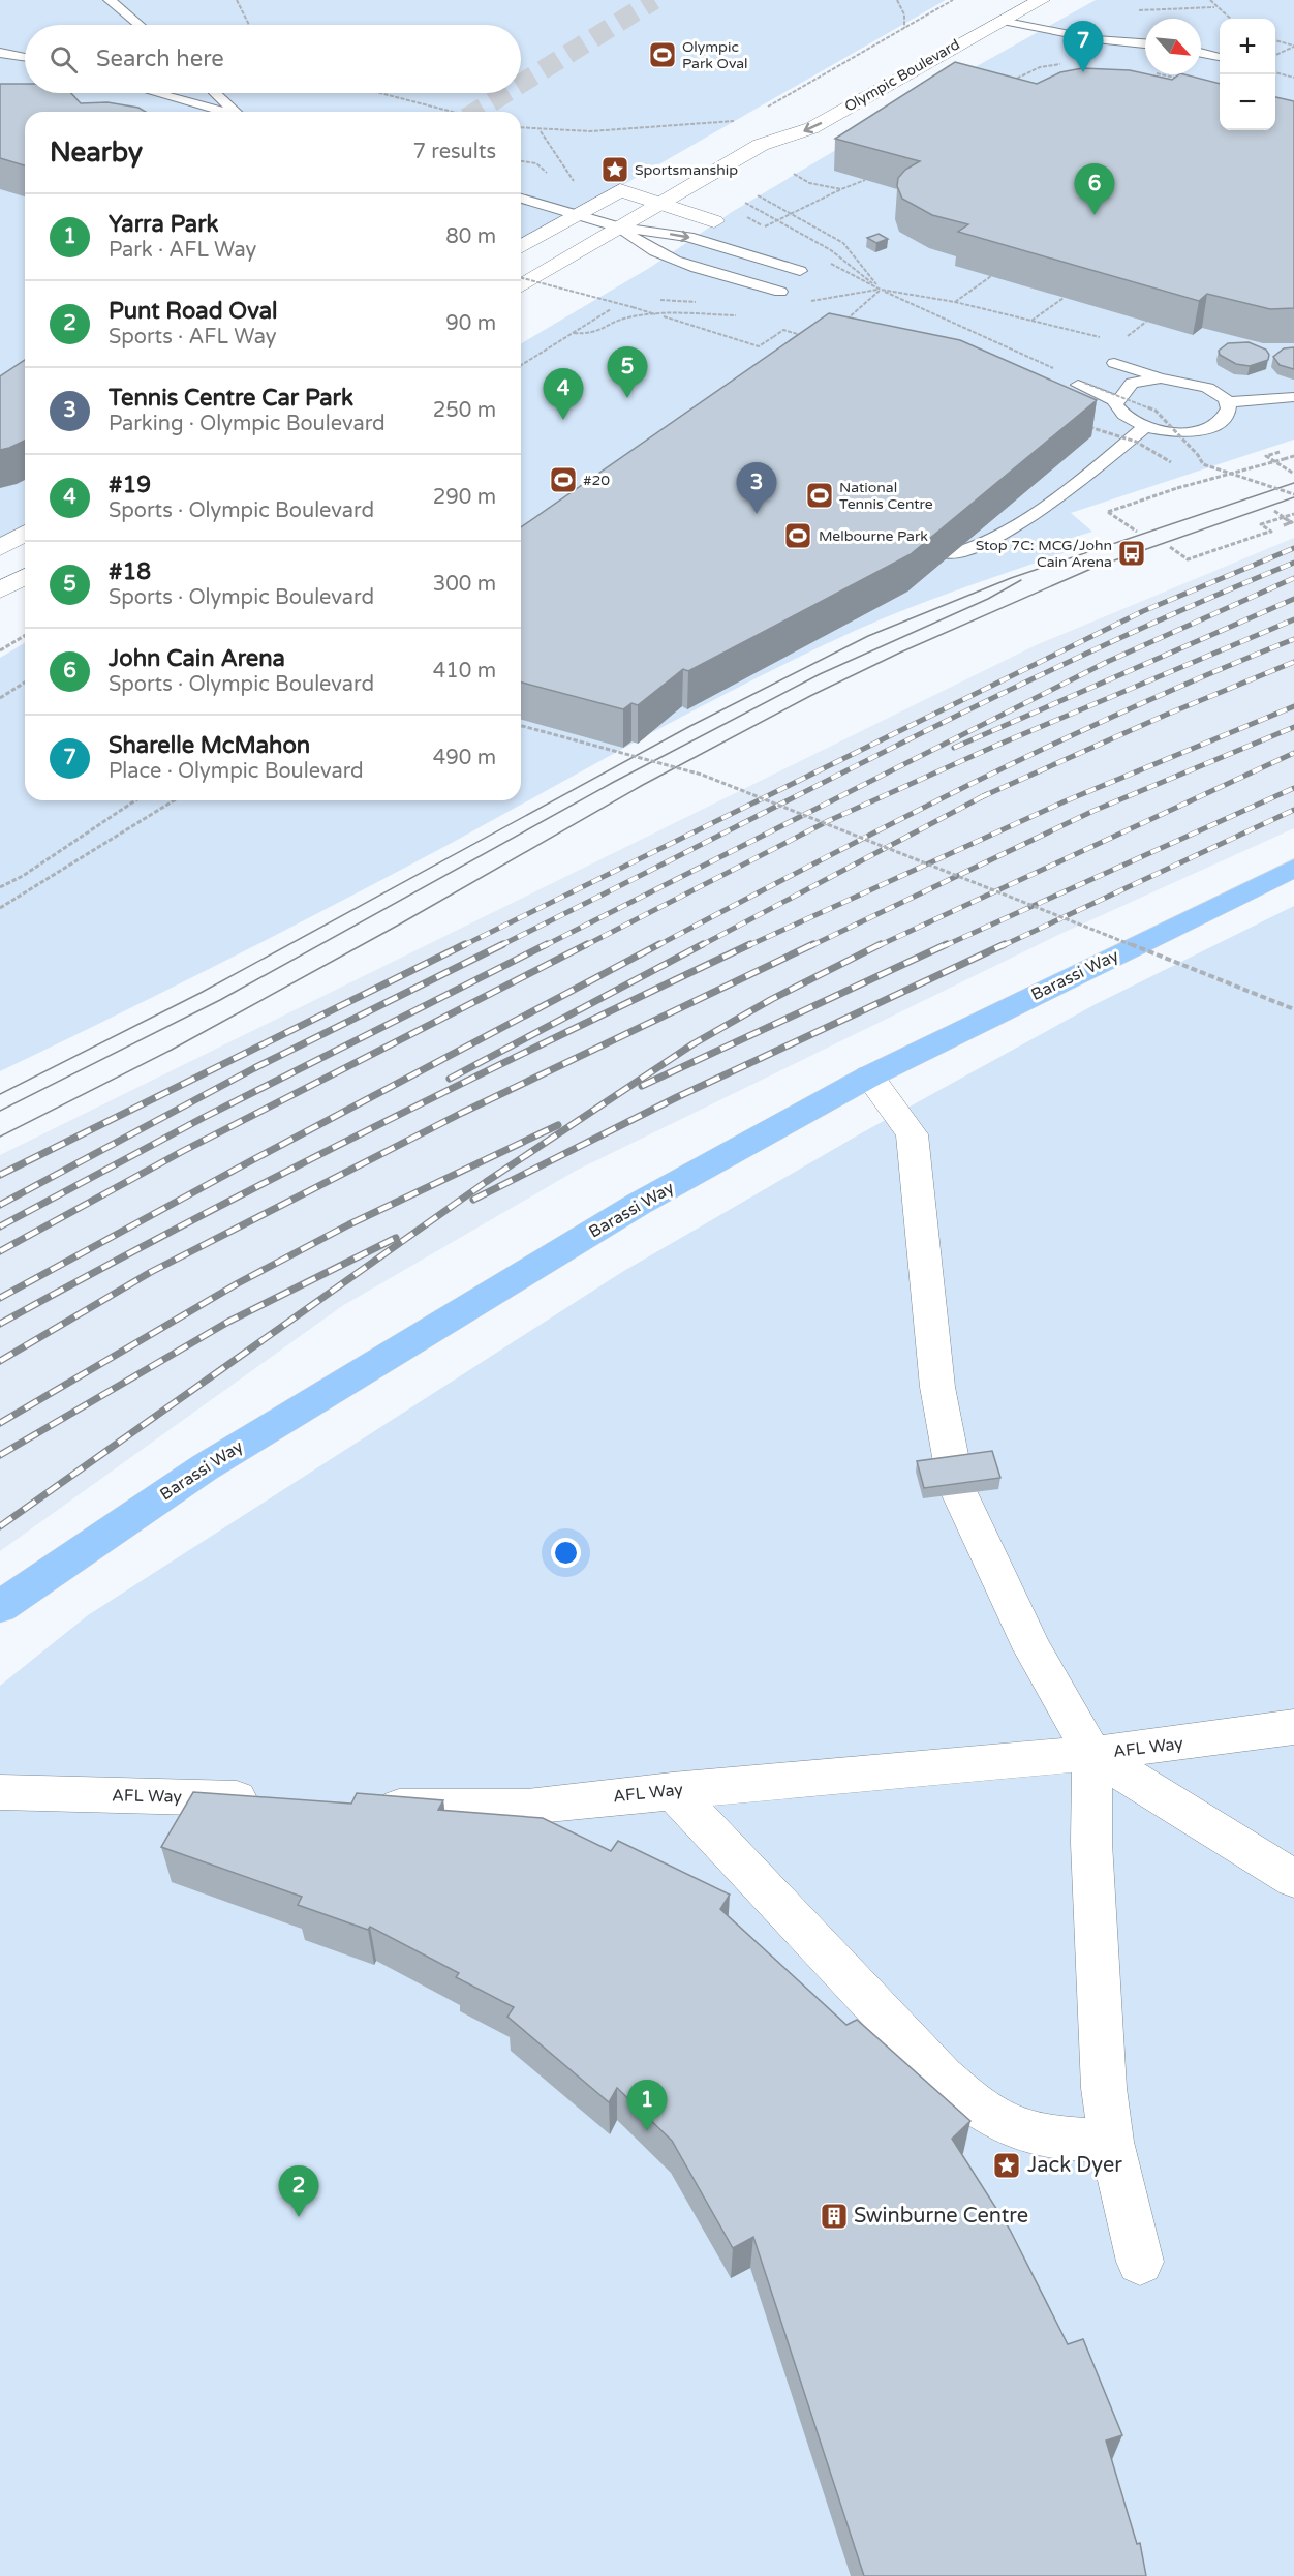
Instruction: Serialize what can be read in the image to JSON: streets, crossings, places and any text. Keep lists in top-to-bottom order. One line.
{"streets":{"main road":["Barassi Way"],"street":["Olympic Boulevard","AFL Way"]},"one_way":["Olympic Boulevard"],"places":{"sports":["Olympic Park Oval","#20","National Tennis Centre","Melbourne Park"],"place":["Sportsmanship","Jack Dyer"],"bus stop":["Stop 7C: MCG/John Cain Arena"],"building":["Swinburne Centre"]},"north":"bottom right","page":{"map_buttons":["+","−"],"pins":["7","6","5","4","3","1","2"],"search":"Search here","heading":["Nearby","7 results"],"list":[{"mark":"1","name":"Yarra Park","note":"Park · AFL Way","value":"80 m"},{"mark":"2","name":"Punt Road Oval","note":"Sports · AFL Way","value":"90 m"},{"mark":"3","name":"Tennis Centre Car Park","note":"Parking · Olympic Boulevard","value":"250 m"},{"mark":"4","name":"#19","note":"Sports · Olympic Boulevard","value":"290 m"},{"mark":"5","name":"#18","note":"Sports · Olympic Boulevard","value":"300 m"},{"mark":"6","name":"John Cain Arena","note":"Sports · Olympic Boulevard","value":"410 m"},{"mark":"7","name":"Sharelle McMahon","note":"Place · Olympic Boulevard","value":"490 m"}]}}
